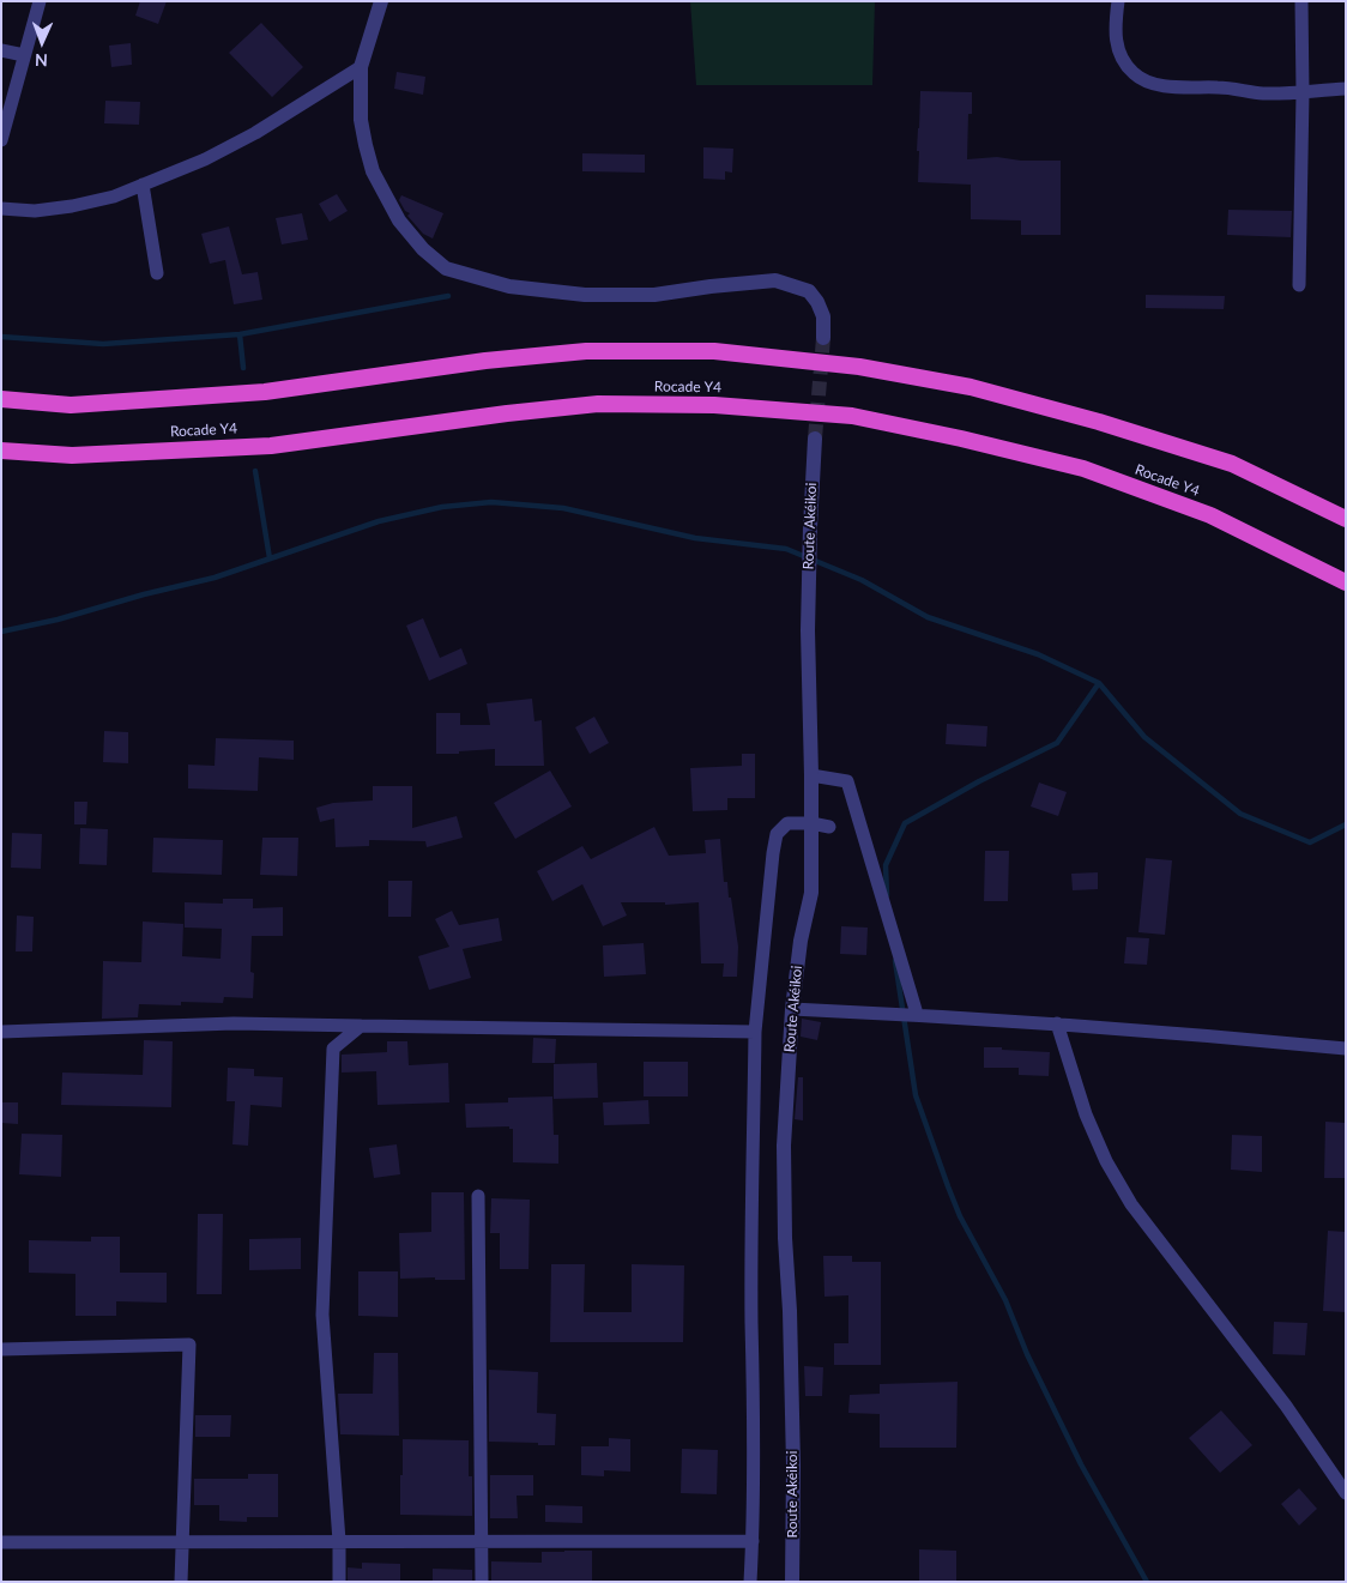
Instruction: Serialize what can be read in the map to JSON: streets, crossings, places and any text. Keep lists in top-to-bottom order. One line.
{"streets":{"highway":["Rocade Y4"],"street":["Route Akéikoi"]},"north":"bottom"}
